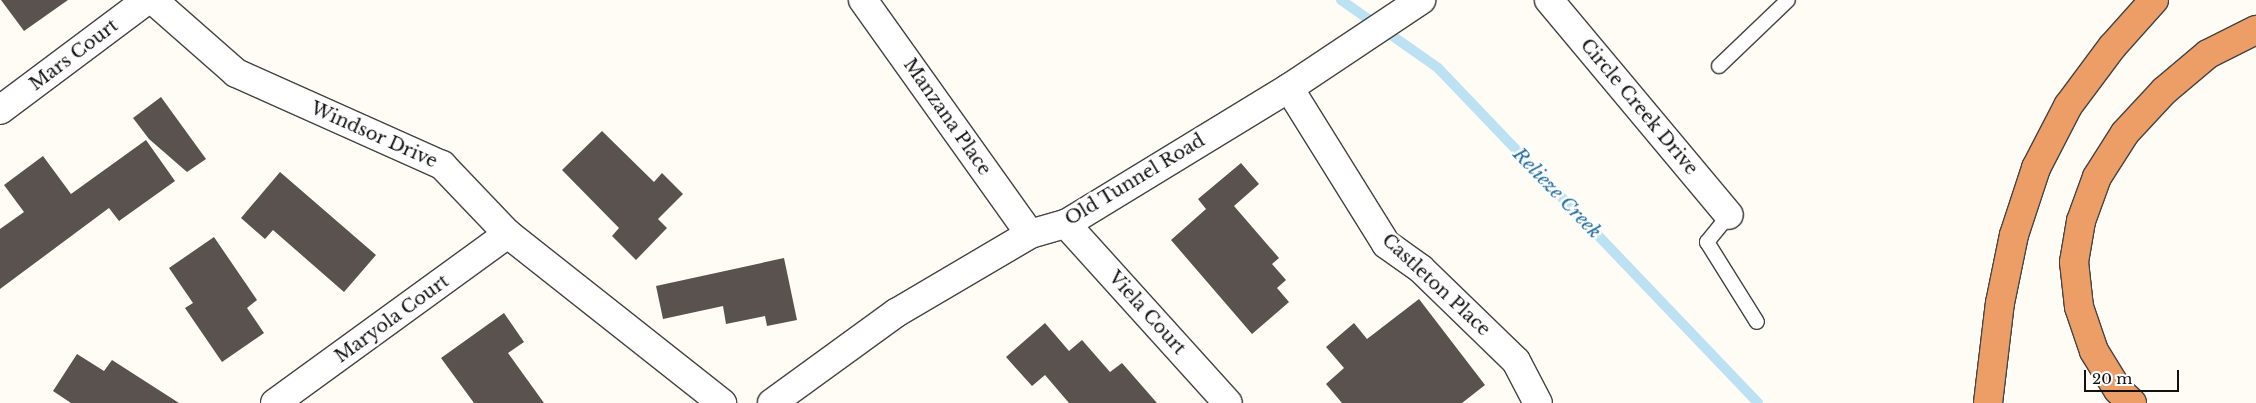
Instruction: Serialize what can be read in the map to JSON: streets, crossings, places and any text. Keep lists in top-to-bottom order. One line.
{"streets":{"street":["Mars Court","Circle Creek Drive","Manzana Place","Windsor Drive","Old Tunnel Road","Castleton Place","Viela Court","Maryola Court"]},"crossings":[["Manzana Place","Old Tunnel Road"],["Windsor Drive","Maryola Court"],["Old Tunnel Road","Castleton Place"],["Old Tunnel Road","Viela Court"]],"water":["Relieze Creek"],"scale_bar":"20 m"}
